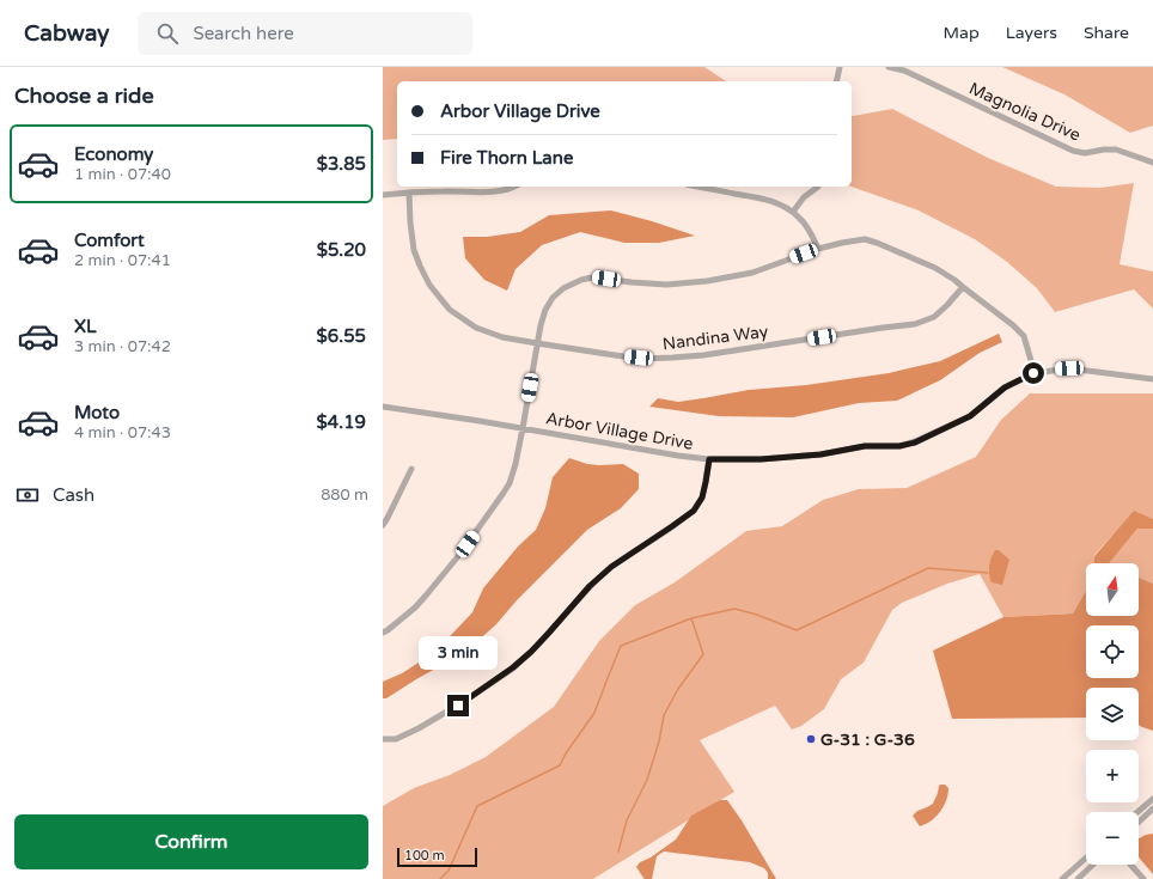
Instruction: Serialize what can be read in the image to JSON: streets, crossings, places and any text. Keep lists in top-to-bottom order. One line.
{"streets":{"street":["Magnolia Drive","Nandina Way","Arbor Village Drive"]},"places":["G-31 : G-36"],"scale_bar":"100 m","north":"top","page":{"header":"Cabway","search":"Search here","nav":["Map","Layers","Share"],"heading":"Choose a ride","banner":["Arbor Village Drive","Fire Thorn Lane"],"list":[{"name":"Economy","note":"1 min · 07:40","value":"$3.85"},{"name":"Comfort","note":"2 min · 07:41","value":"$5.20"},{"name":"XL","note":"3 min · 07:42","value":"$6.55"},{"name":"Moto","note":"4 min · 07:43","value":"$4.19"}],"pay":["Cash","880 m"],"map_buttons":["+","−"],"bubble":"3 min","buttons":"Confirm","scale":"100 m"}}
